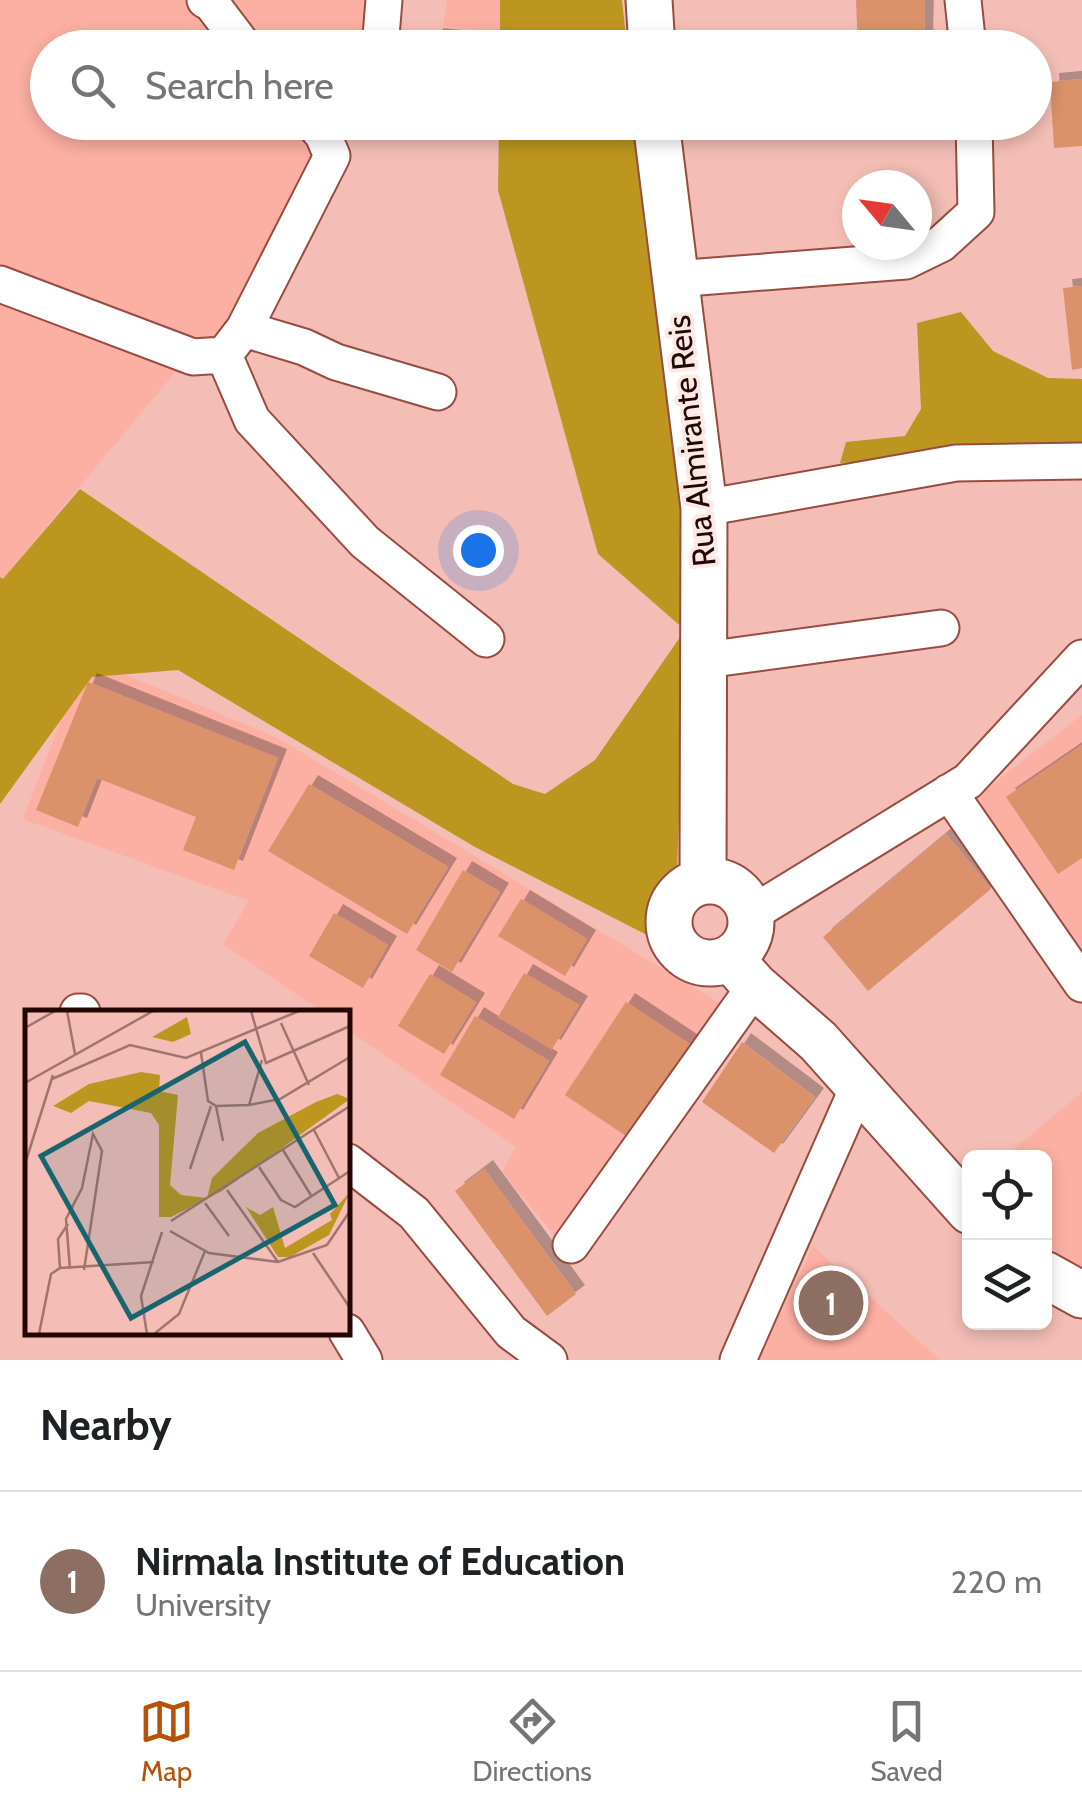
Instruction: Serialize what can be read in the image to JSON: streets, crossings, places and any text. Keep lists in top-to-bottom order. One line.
{"streets":{"main road":["Rua Almirante Reis"]},"north":"top left","page":{"search":"Search here","pins":"1","heading":"Nearby","list":[{"mark":"1","name":"Nirmala Institute of Education","note":"University","value":"220 m"}],"nav":["Map","Directions","Saved"]}}
